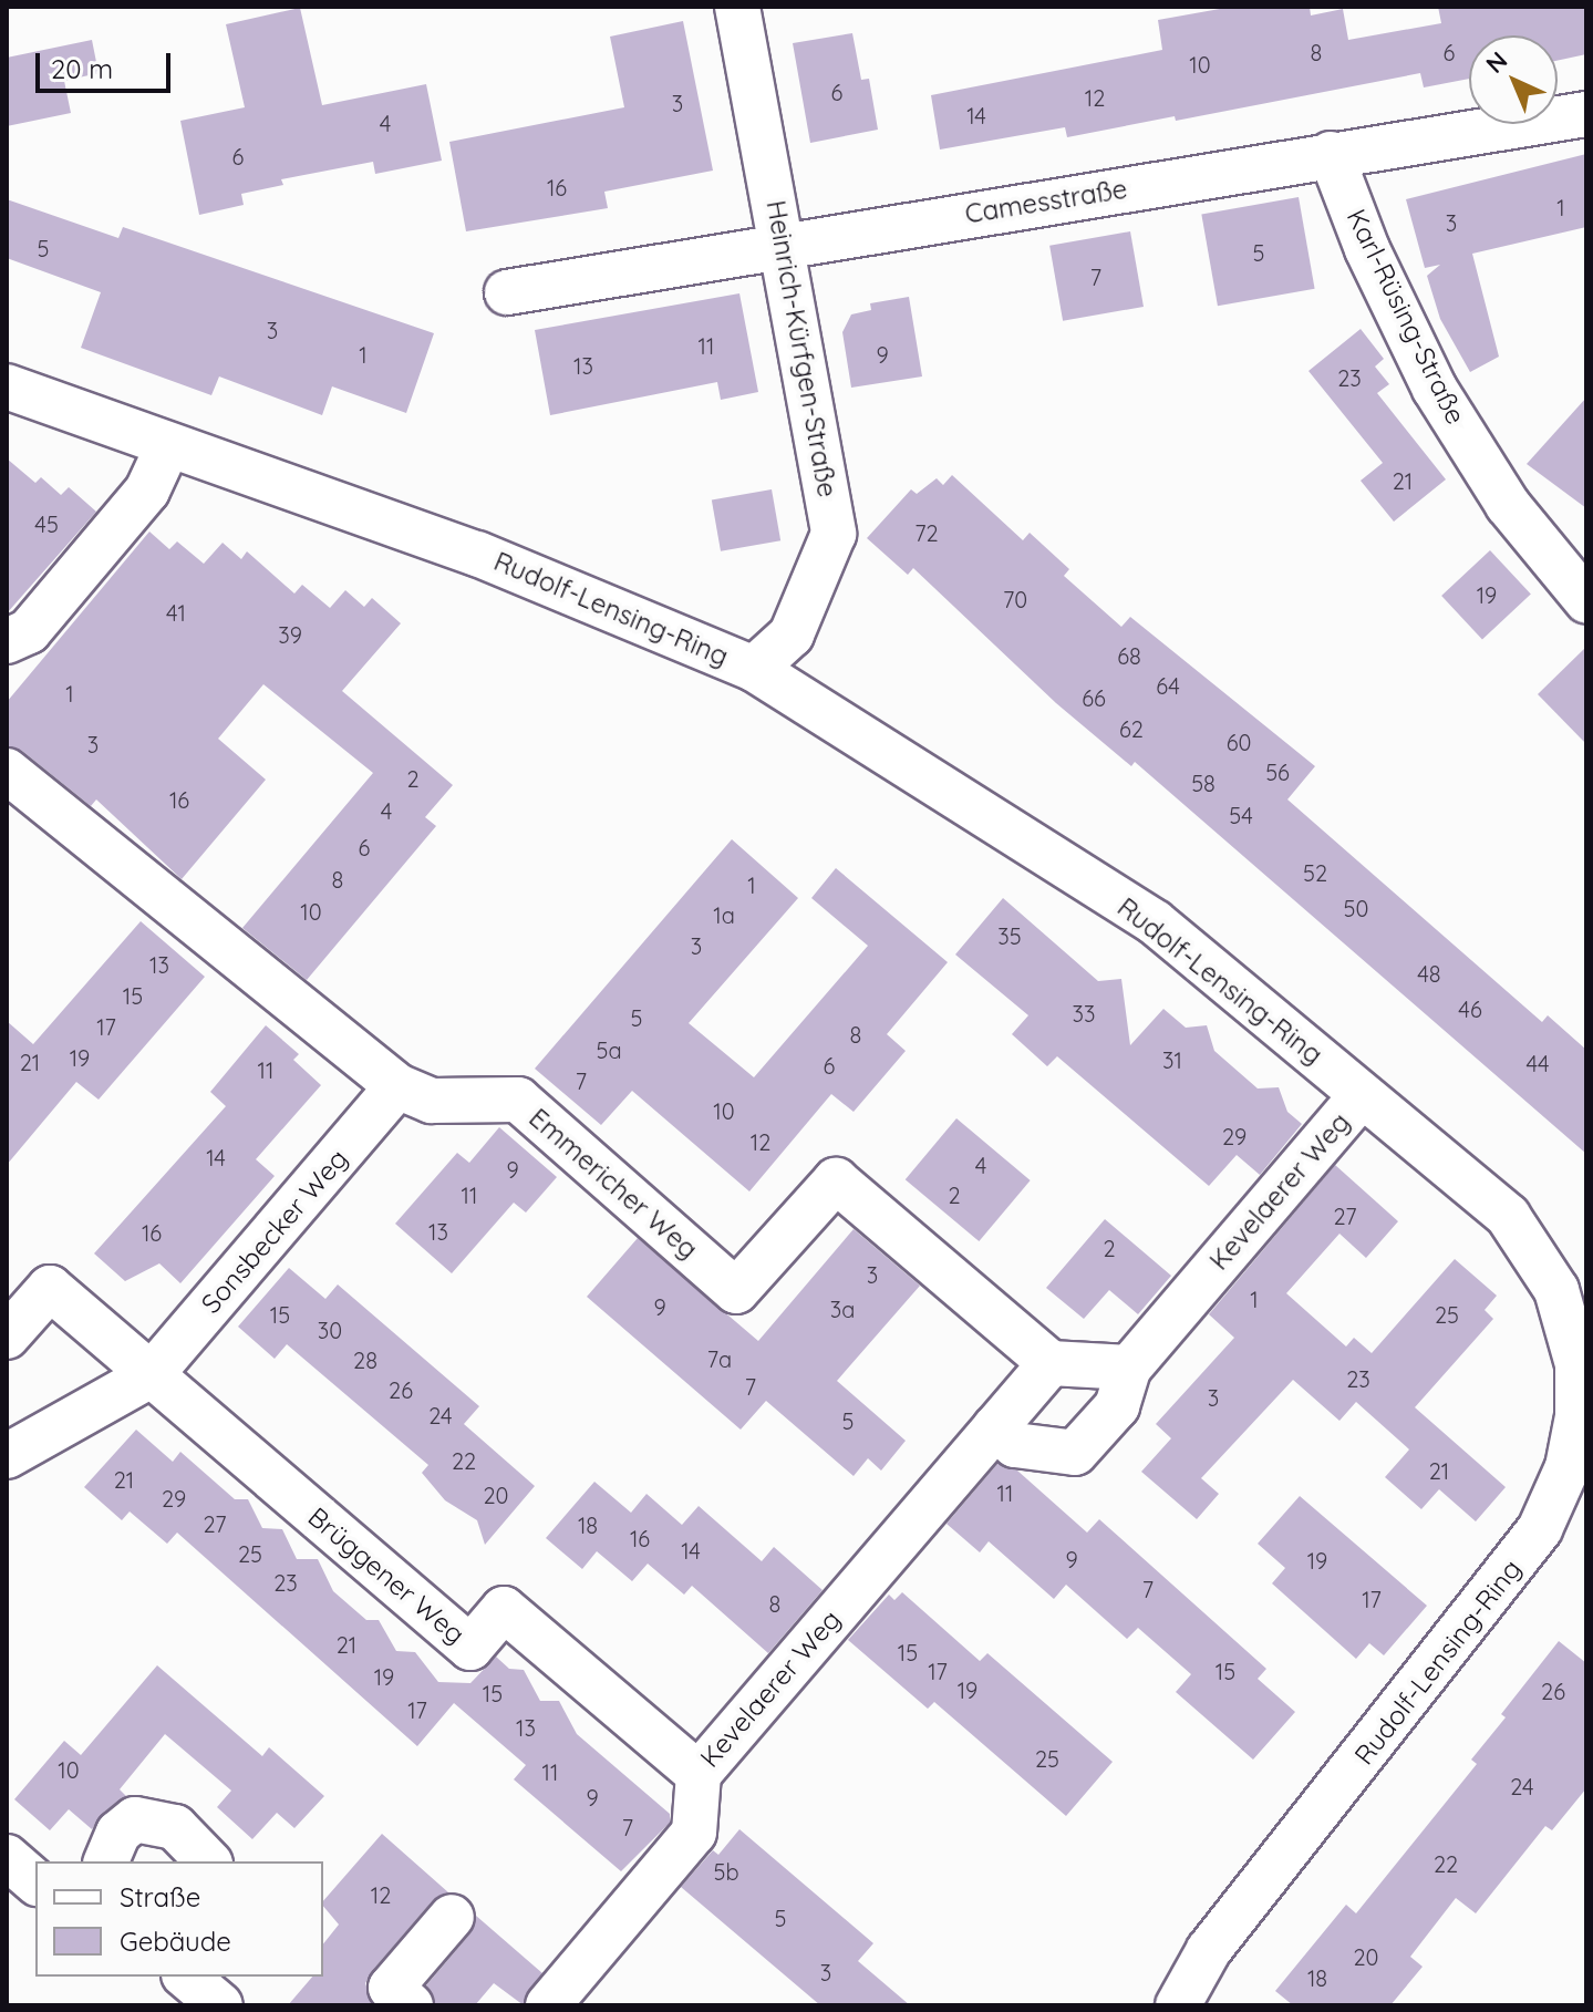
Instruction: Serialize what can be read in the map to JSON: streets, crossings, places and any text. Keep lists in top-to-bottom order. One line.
{"streets":{"street":["Camesstraße","Karl-Rüsing-Straße","Heinrich-Kürfgen-Straße","Rudolf-Lensing-Ring","Emmericher Weg","Kevelaerer Weg","Sonsbecker Weg","Brüggener Weg"]},"crossings":[["Camesstraße","Karl-Rüsing-Straße"],["Camesstraße","Heinrich-Kürfgen-Straße"],["Heinrich-Kürfgen-Straße","Rudolf-Lensing-Ring"],["Rudolf-Lensing-Ring","Kevelaerer Weg"],["Emmericher Weg","Kevelaerer Weg"],["Emmericher Weg","Sonsbecker Weg"],["Kevelaerer Weg","Brüggener Weg"],["Sonsbecker Weg","Brüggener Weg"]],"house_numbers":["8","6","10","6","12","3","14","4","6","16","1","3","5","5","7","3","11","1","9","13","23","21","45","72","19","70","41","39","68","64","1","66","62","60","3","56","2","58","16","4","54","6","52","8","1","50","10","1a","35","3","13","48","15","46","33","5","17","8","5a","19","31","21","44","6","11","7","10","29","12","14","4","9","11","2","27","13","16","2","3","1","9","3a","15","25","30","7a","28","23","7","26","3","24","5","22","21","21","11","20","29","27","18","16","14","25","9","19","23","7","17","8","21","15","17","15","19","19","26","15","17","13","25","10","11","24","9","7","22","5b","12","5","20","3","18"],"legend":["Straße","Gebäude"],"scale_bar":"20 m","north":"top left"}
